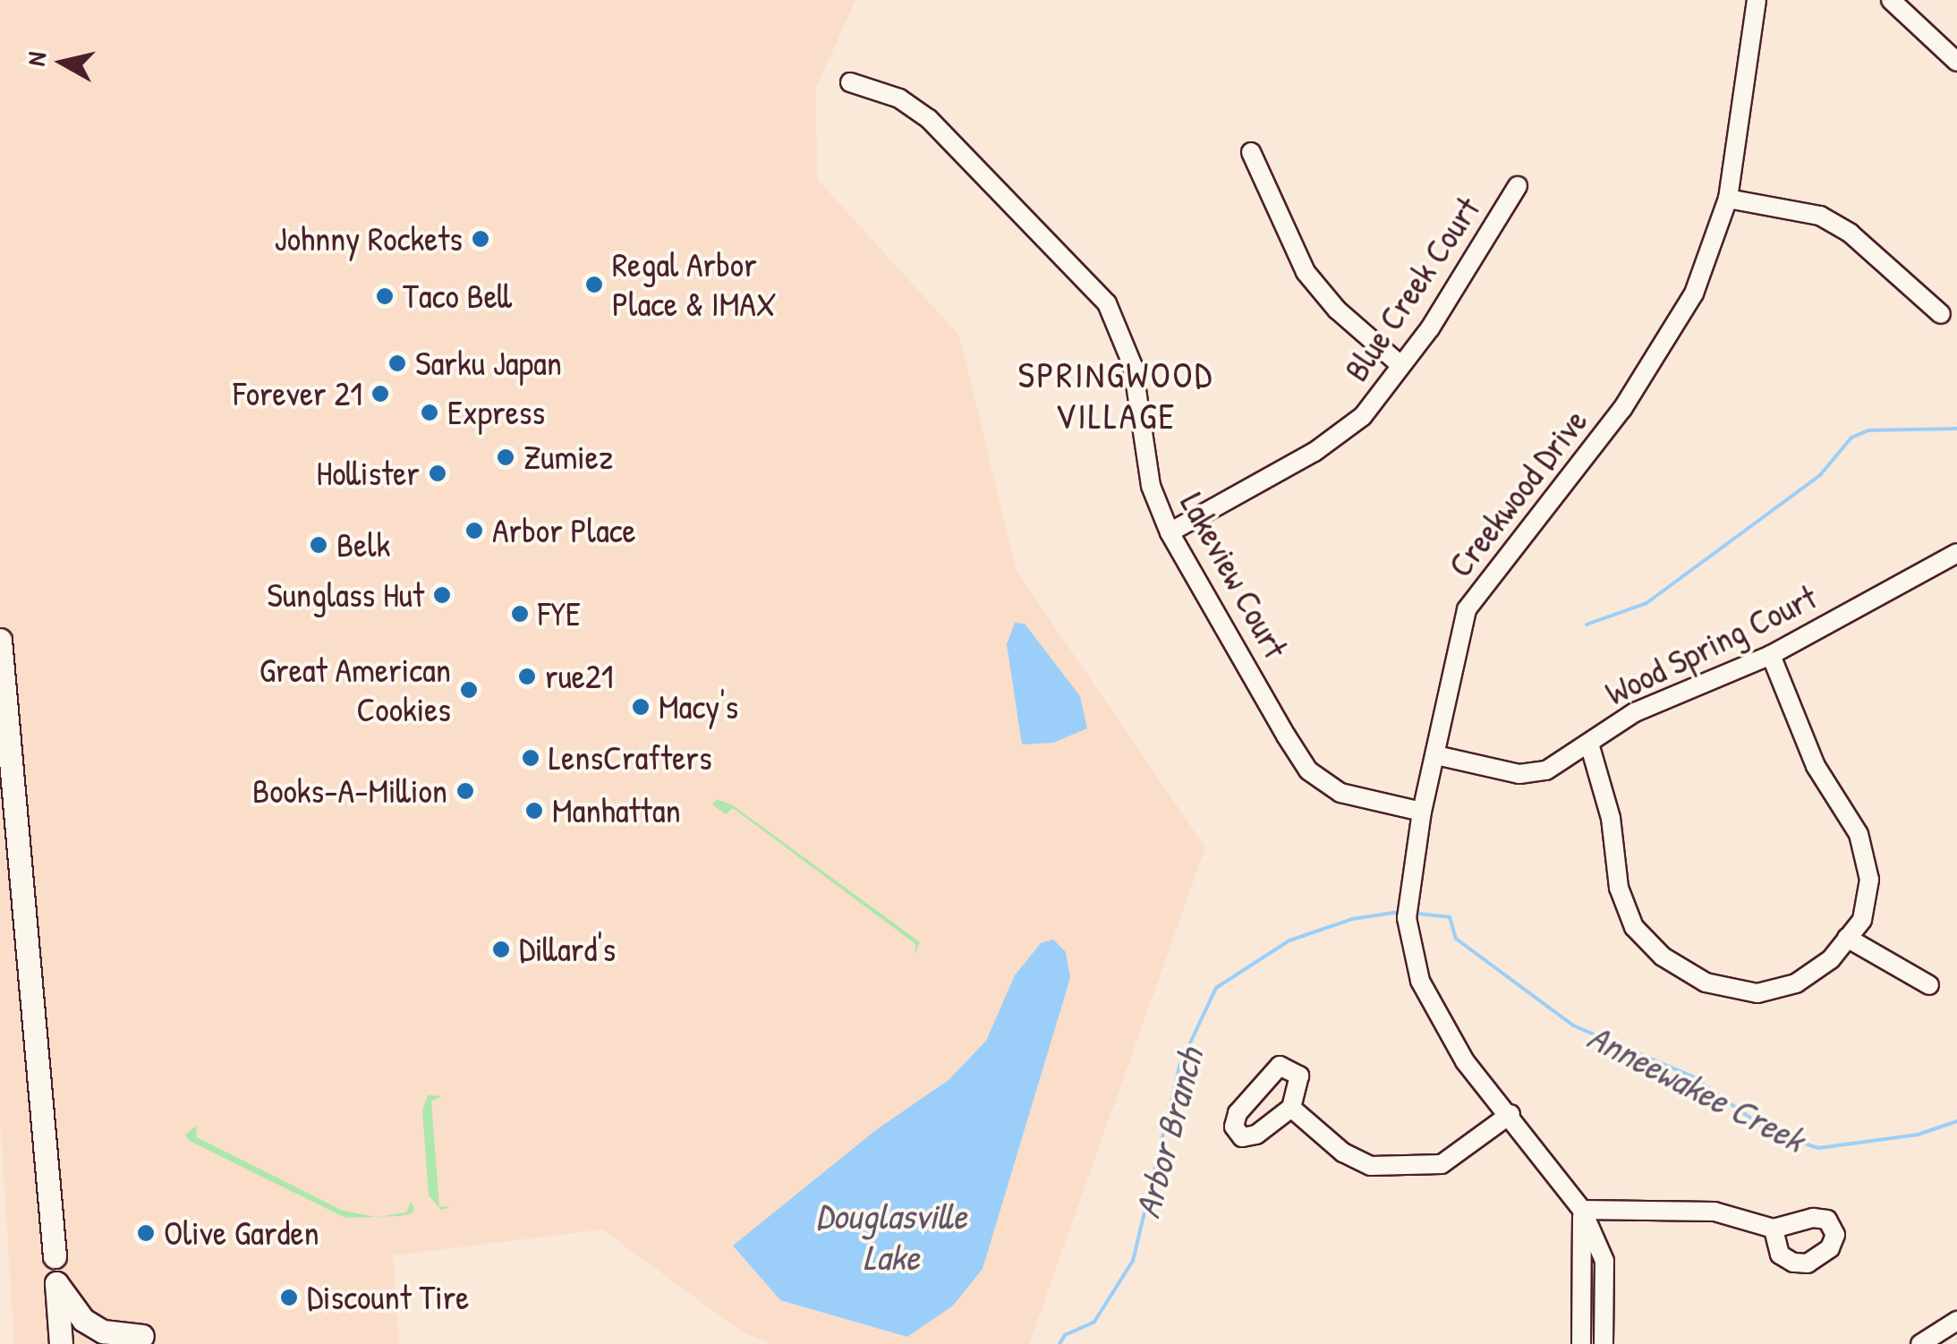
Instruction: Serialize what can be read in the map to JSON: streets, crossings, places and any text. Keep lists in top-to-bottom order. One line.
{"streets":{"street":["Blue Creek Court","Creekwood Drive","Lakeview Court","Wood Spring Court"]},"crossings":[["Blue Creek Court","Lakeview Court"],["Creekwood Drive","Lakeview Court"],["Creekwood Drive","Wood Spring Court"]],"districts":["SPRINGWOOD VILLAGE"],"water":["Anneewakee Creek","Arbor Branch","Douglasville Lake"],"places":["Johnny Rockets","Regal Arbor Place & IMAX","Taco Bell","Sarku Japan","Forever 21","Express","Zumiez","Hollister","Arbor Place","Belk","Sunglass Hut","FYE","rue21","Great American Cookies","Macy's","LensCrafters","Books-A-Million","Manhattan","Dillard's","Olive Garden","Discount Tire"],"north":"left"}
